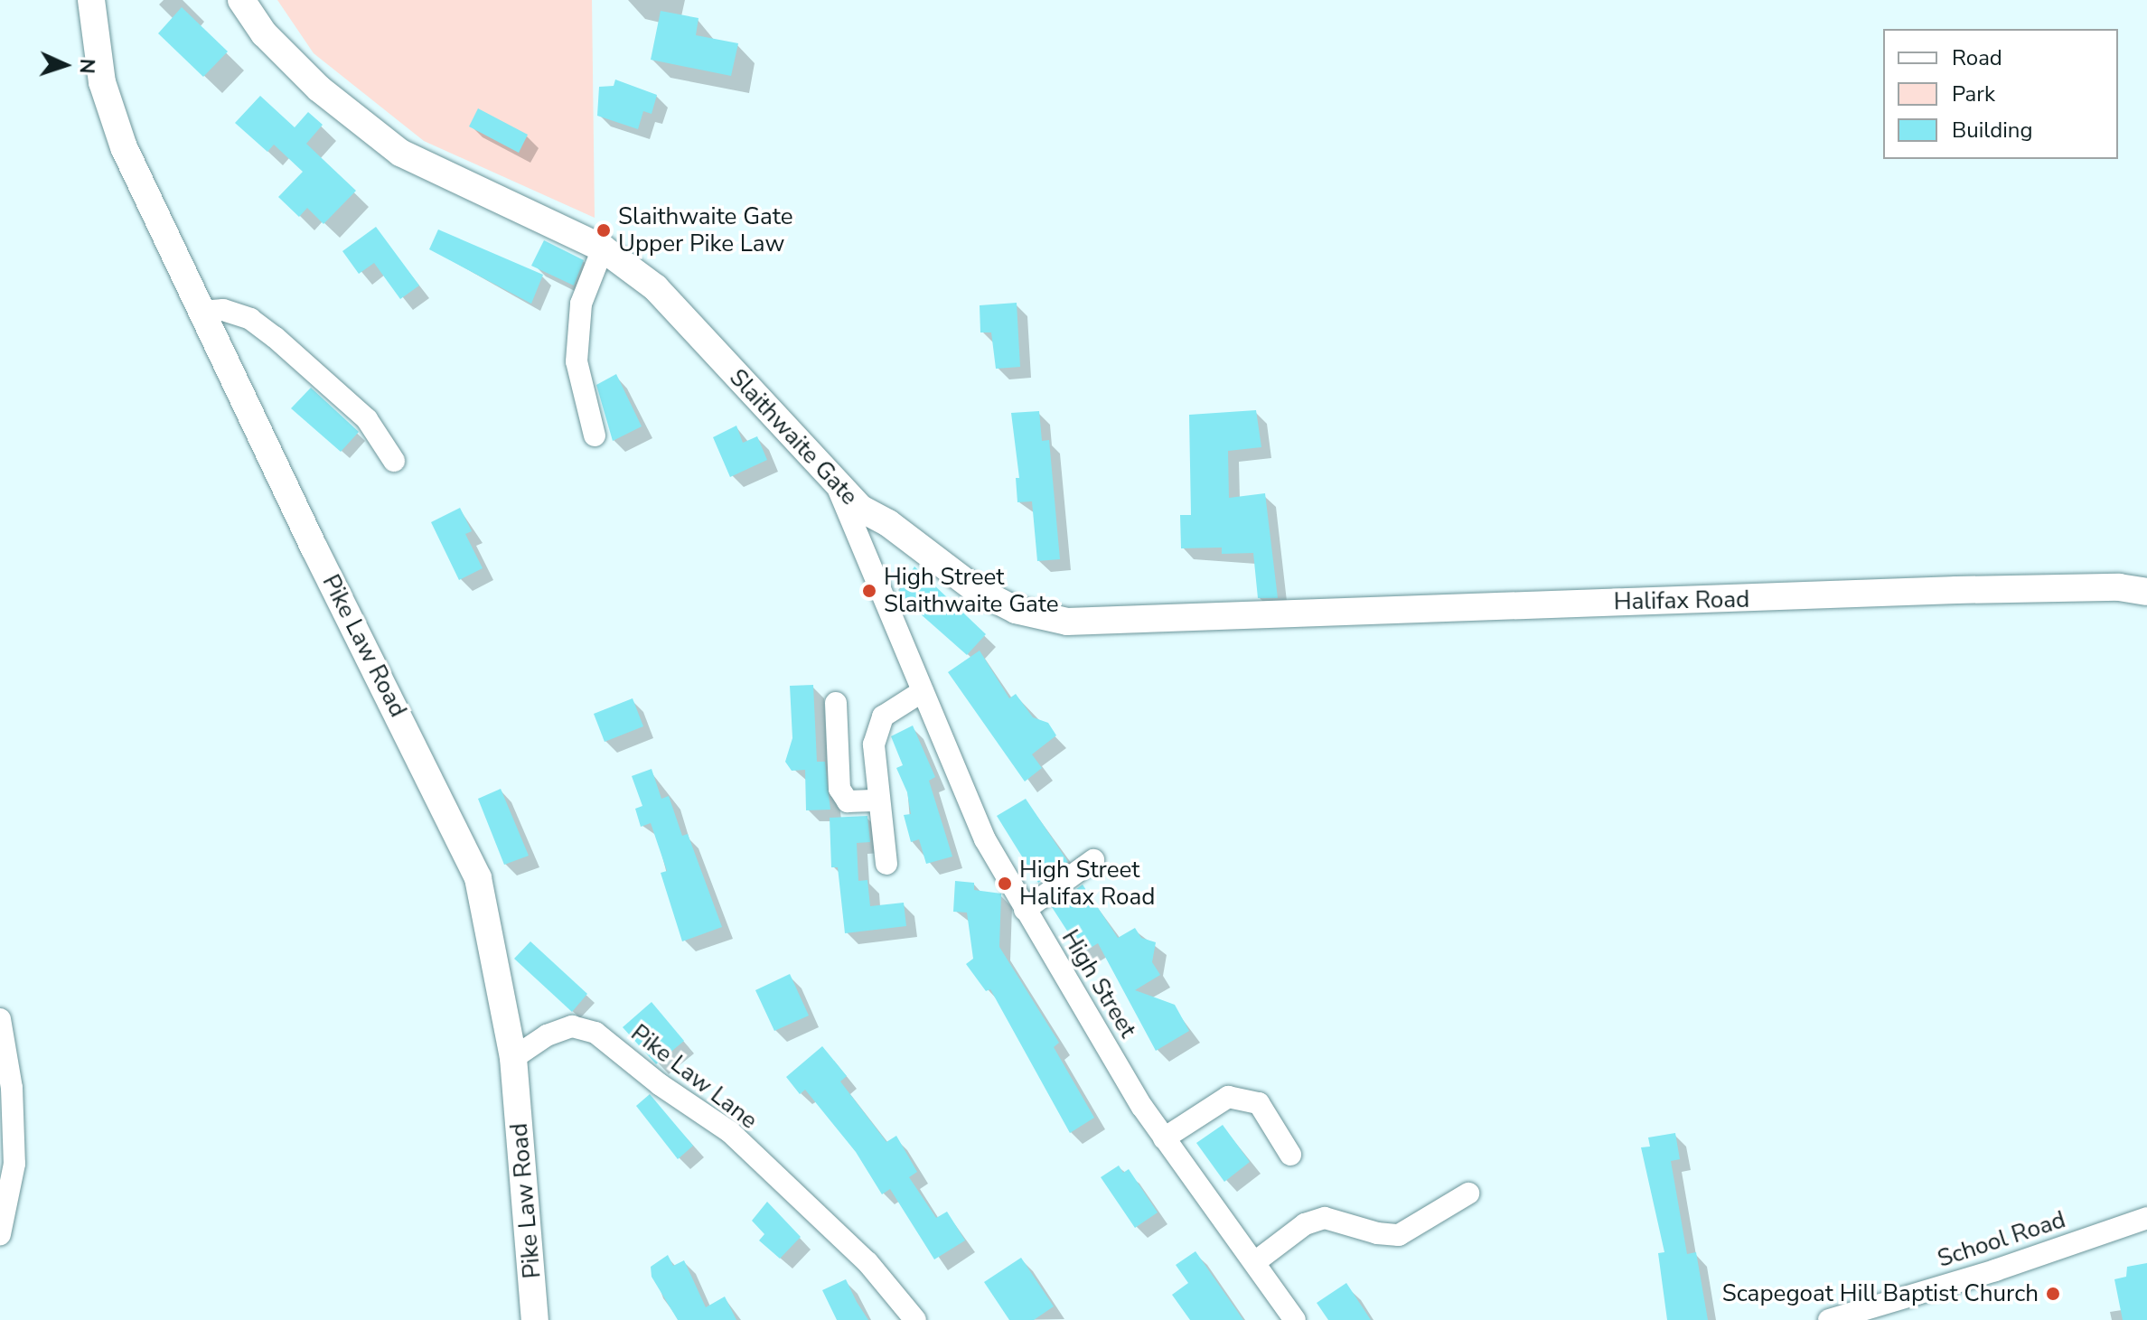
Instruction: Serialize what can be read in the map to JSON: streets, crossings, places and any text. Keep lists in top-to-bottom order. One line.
{"streets":{"street":["Slaithwaite Gate","Halifax Road","Pike Law Road","High Street","Pike Law Lane","School Road"]},"crossings":[["Slaithwaite Gate","Halifax Road"],["Slaithwaite Gate","High Street"],["Pike Law Road","Pike Law Lane"]],"places":["Slaithwaite Gate Upper Pike Law","High Street Slaithwaite Gate","High Street Halifax Road","Scapegoat Hill Baptist Church"],"legend":["Road","Park","Building"],"north":"right"}
